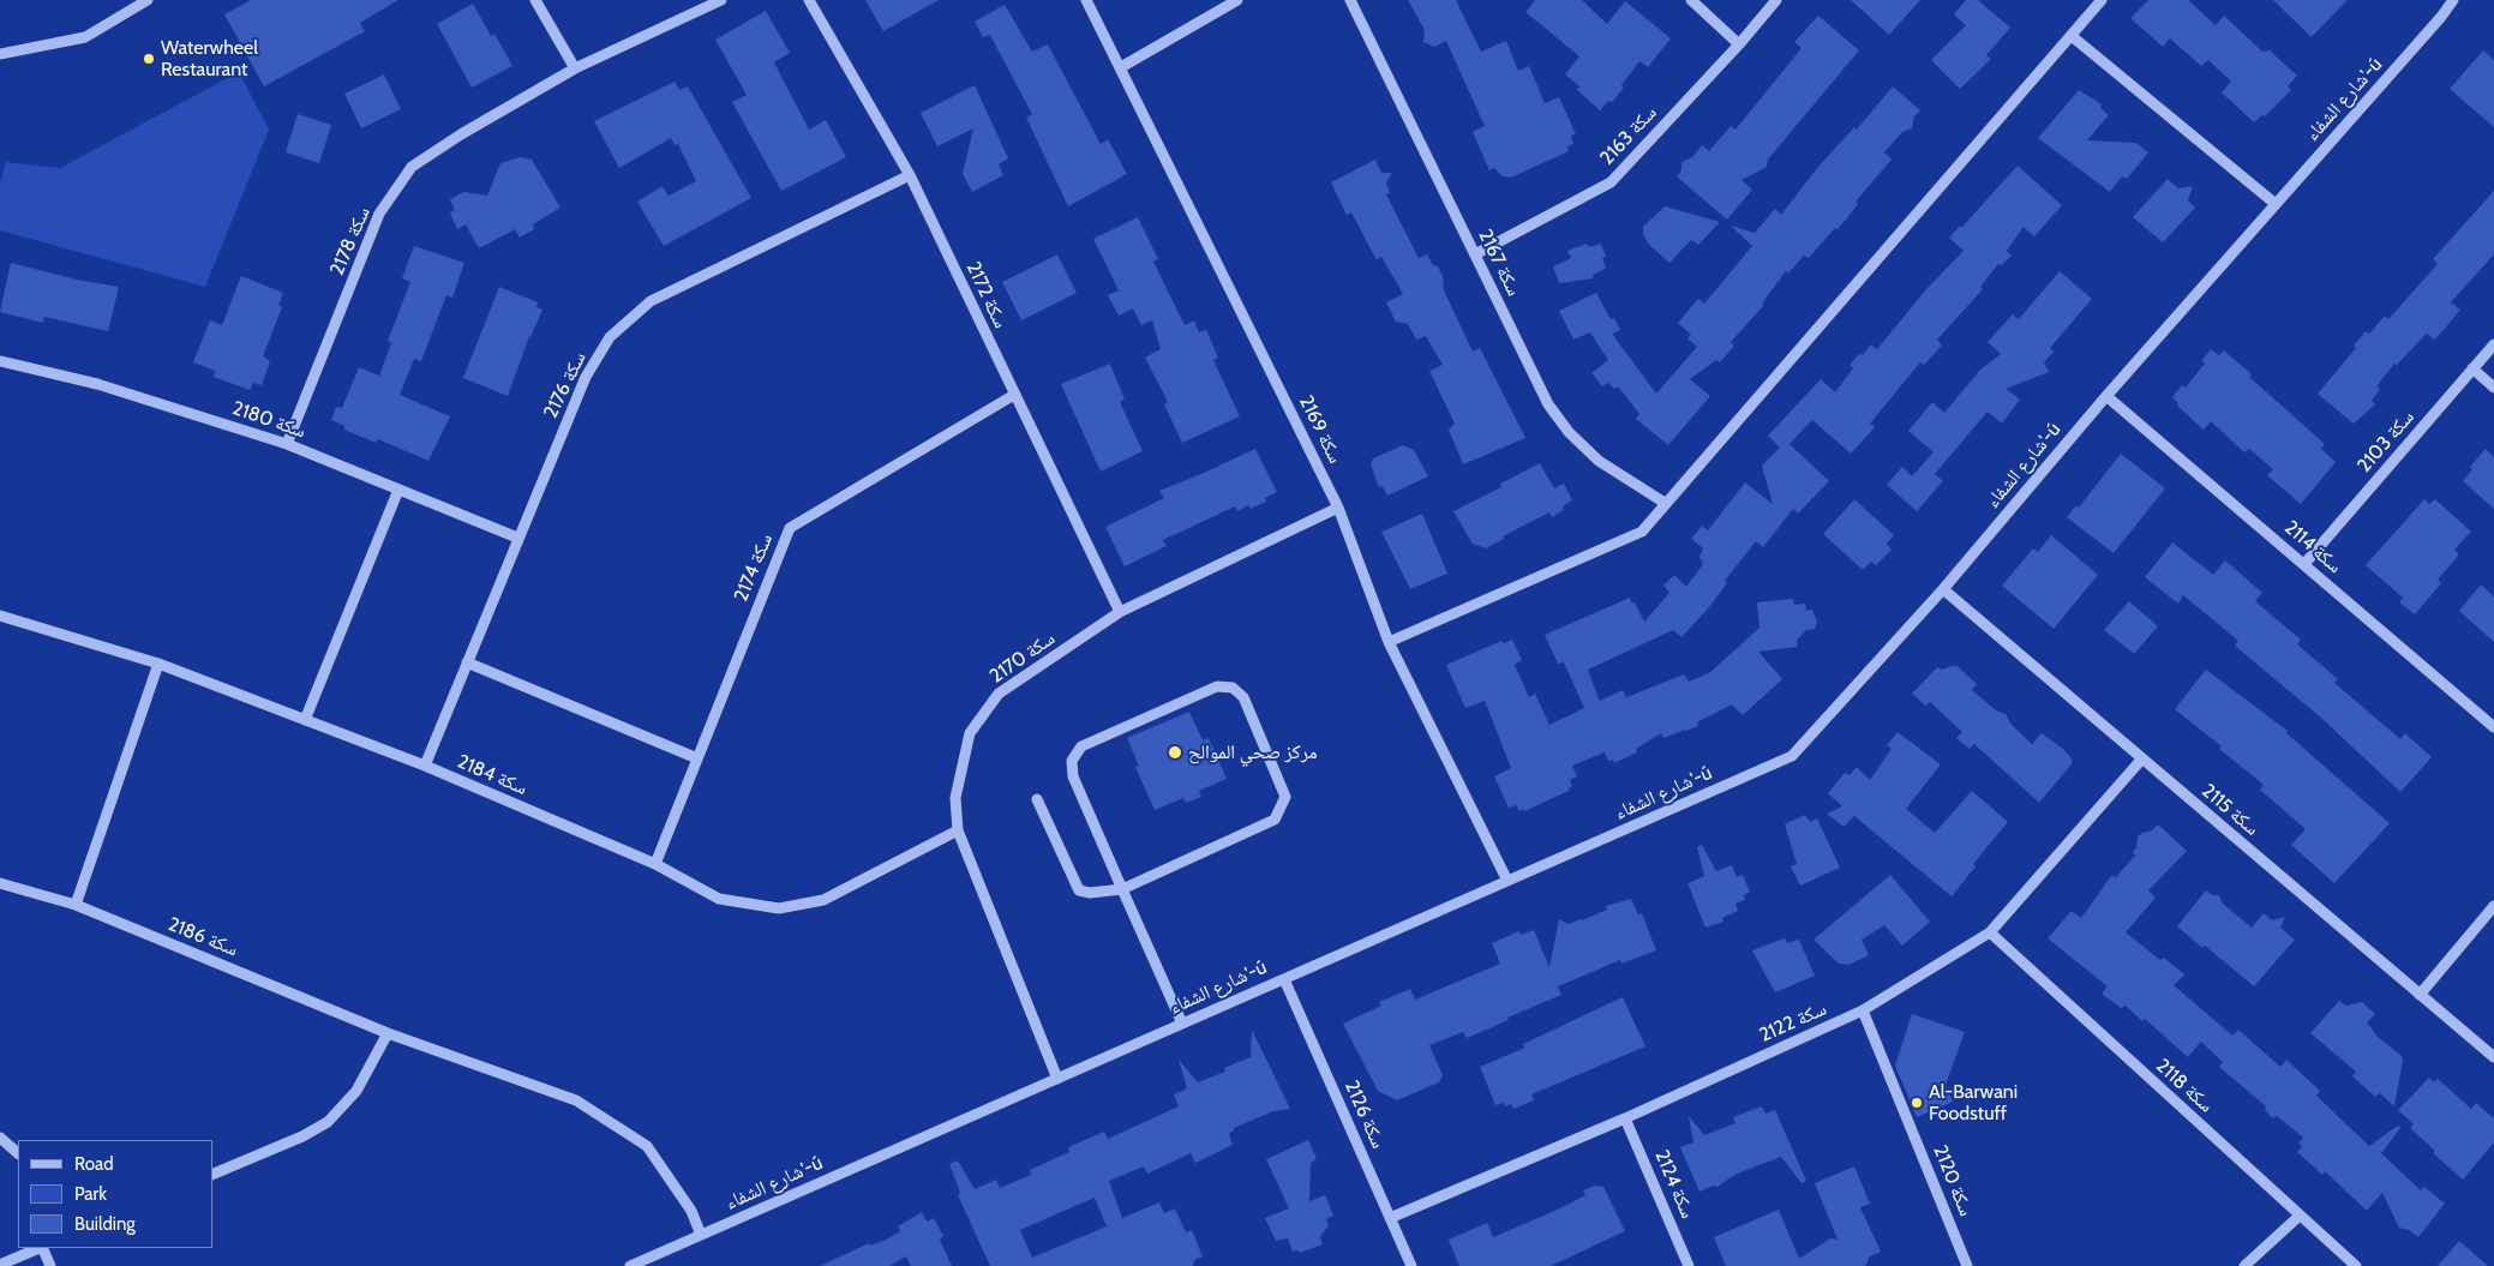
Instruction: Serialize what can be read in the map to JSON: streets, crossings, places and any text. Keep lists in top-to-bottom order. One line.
{"streets":{"street":["شارع الشفاء'-ú","سكة 2163","سكة 2178","سكة 2167","سكة 2172","سكة 2176","سكة 2180","سكة 2169","سكة 2103","سكة 2114","سكة 2174","سكة 2170","سكة 2184","سكة 2115","سكة 2186","سكة 2122","سكة 2118","سكة 2126","سكة 2120","سكة 2124"]},"crossings":[["شارع الشفاء'-ú","سكة 2169"],["شارع الشفاء'-ú","سكة 2114"],["شارع الشفاء'-ú","سكة 2170"],["شارع الشفاء'-ú","سكة 2115"],["شارع الشفاء'-ú","سكة 2186"],["شارع الشفاء'-ú","سكة 2126"],["سكة 2163","سكة 2167"],["سكة 2178","سكة 2180"],["سكة 2172","سكة 2176"],["سكة 2172","سكة 2174"],["سكة 2172","سكة 2170"],["سكة 2176","سكة 2180"],["سكة 2176","سكة 2184"],["سكة 2169","سكة 2170"],["سكة 2103","سكة 2114"],["سكة 2174","سكة 2184"],["سكة 2170","سكة 2184"],["سكة 2115","سكة 2122"],["سكة 2122","سكة 2118"],["سكة 2122","سكة 2126"],["سكة 2122","سكة 2120"],["سكة 2122","سكة 2124"]],"places":["Waterwheel Restaurant","مركز صحي الموالح","Al-Barwani Foodstuff"],"legend":["Road","Park","Building"]}
